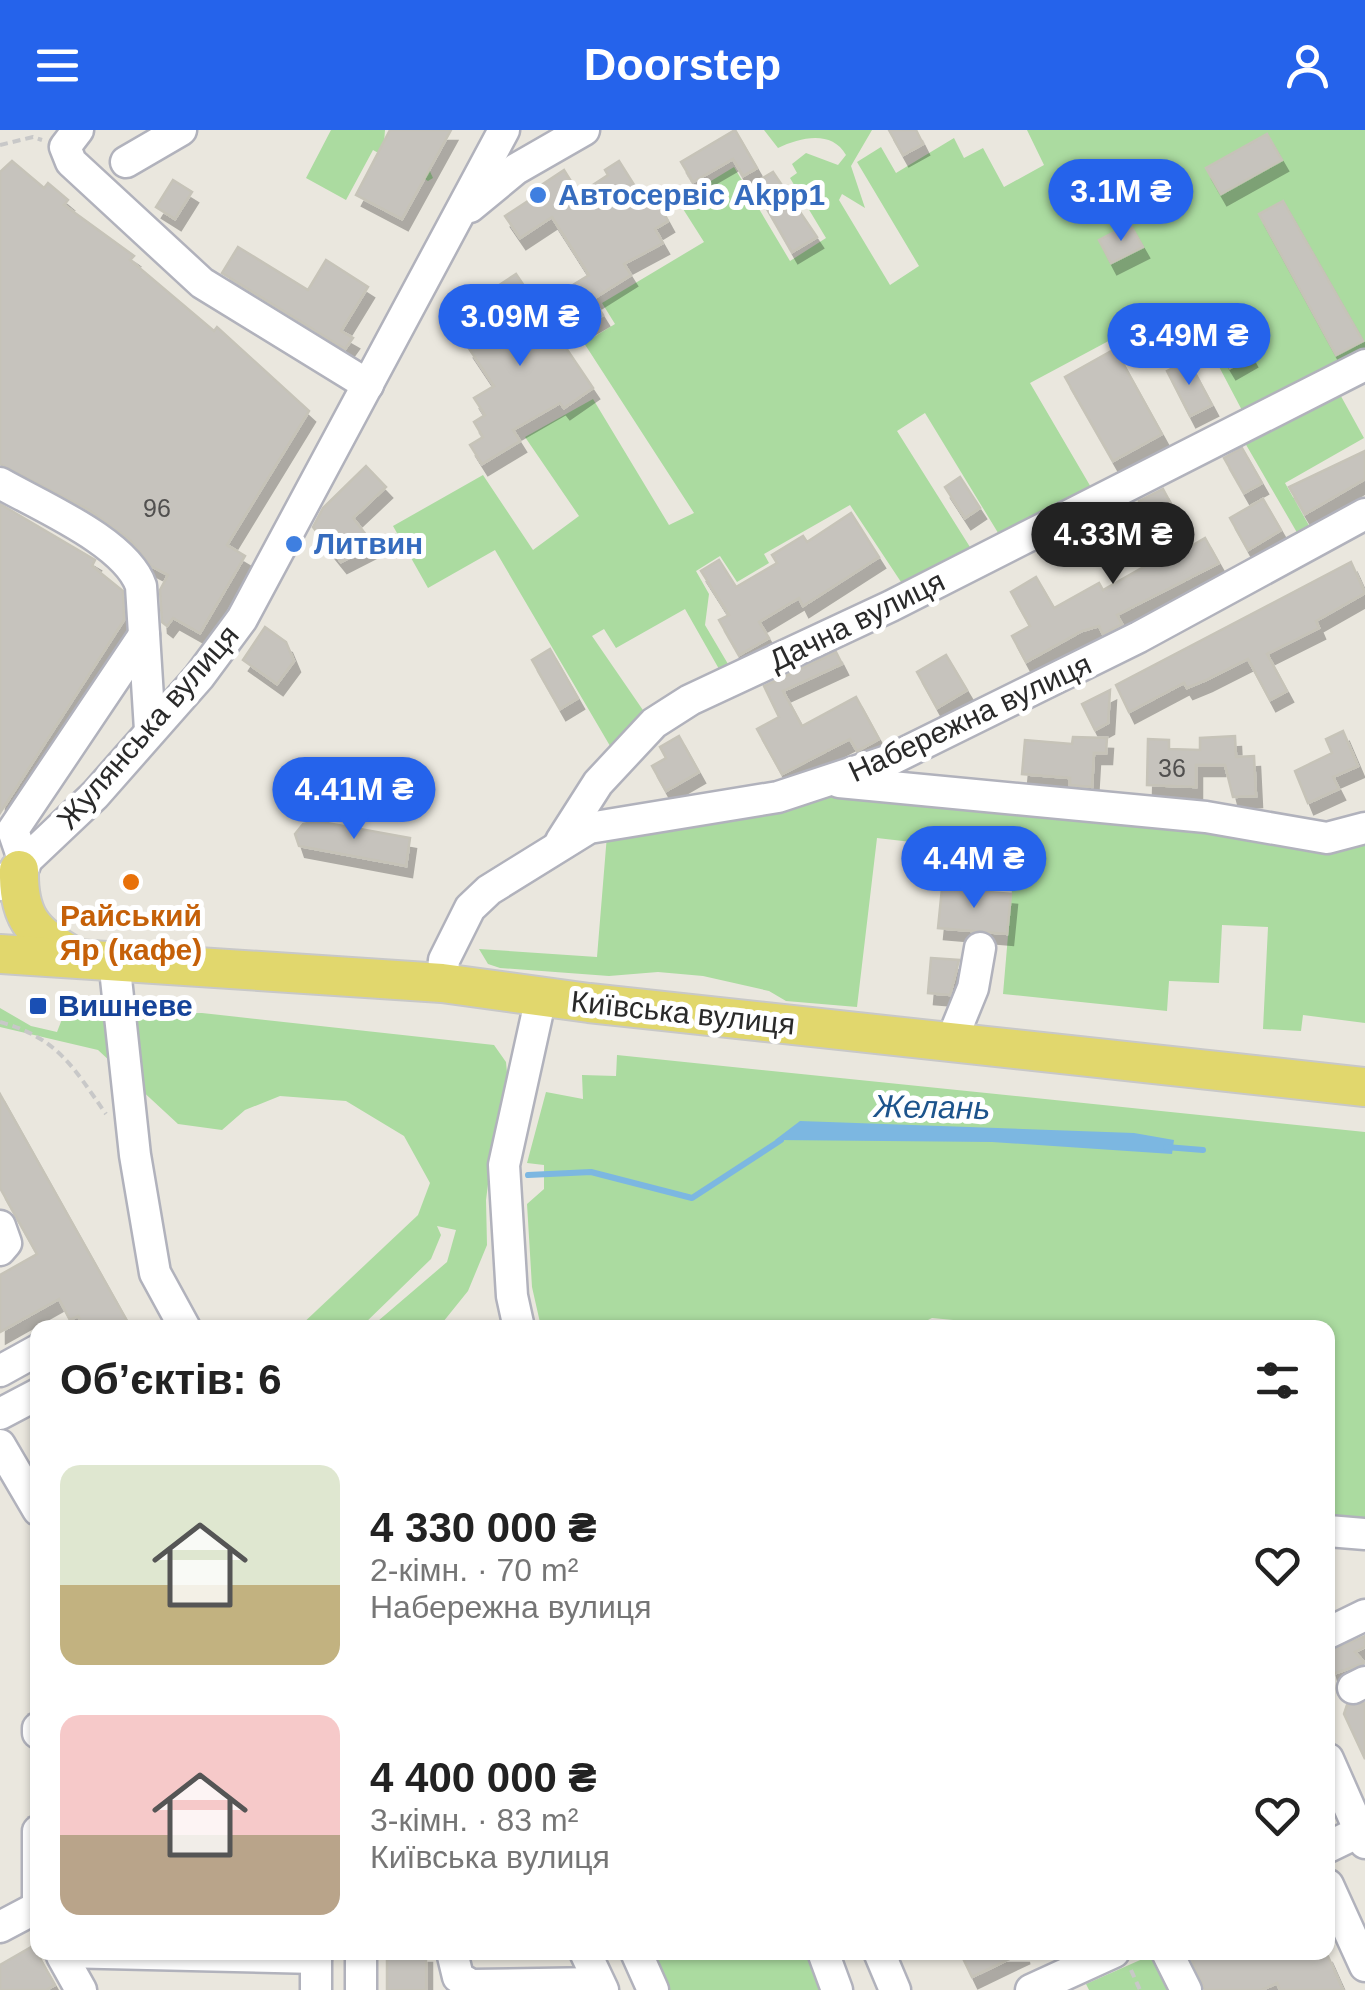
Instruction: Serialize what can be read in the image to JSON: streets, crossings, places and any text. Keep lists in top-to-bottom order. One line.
{"streets":{"main road":["Київська вулиця"],"street":["Дачна вулиця","Набережна вулиця","Жулянська вулиця"]},"crossings":[["Дачна вулиця","Набережна вулиця"],["Набережна вулиця","Київська вулиця"]],"water":["Желань"],"places":{"other":["Автосервіс Akpp1","Литвин","Райський Яр (кафе)"],"transit":["Вишневе"]},"house_numbers":["96","36"],"page":{"header":"Doorstep","price":["3.1M ₴","3.09M ₴","3.49M ₴","4.33M ₴","4.41M ₴","4.4M ₴"],"heading":"Об’єктів: 6","list":[{"name":"4 330 000 ₴","note":"2-кімн. · 70 m² · Набережна вулиця"},{"name":"4 400 000 ₴","note":"3-кімн. · 83 m² · Київська вулиця"}]}}
